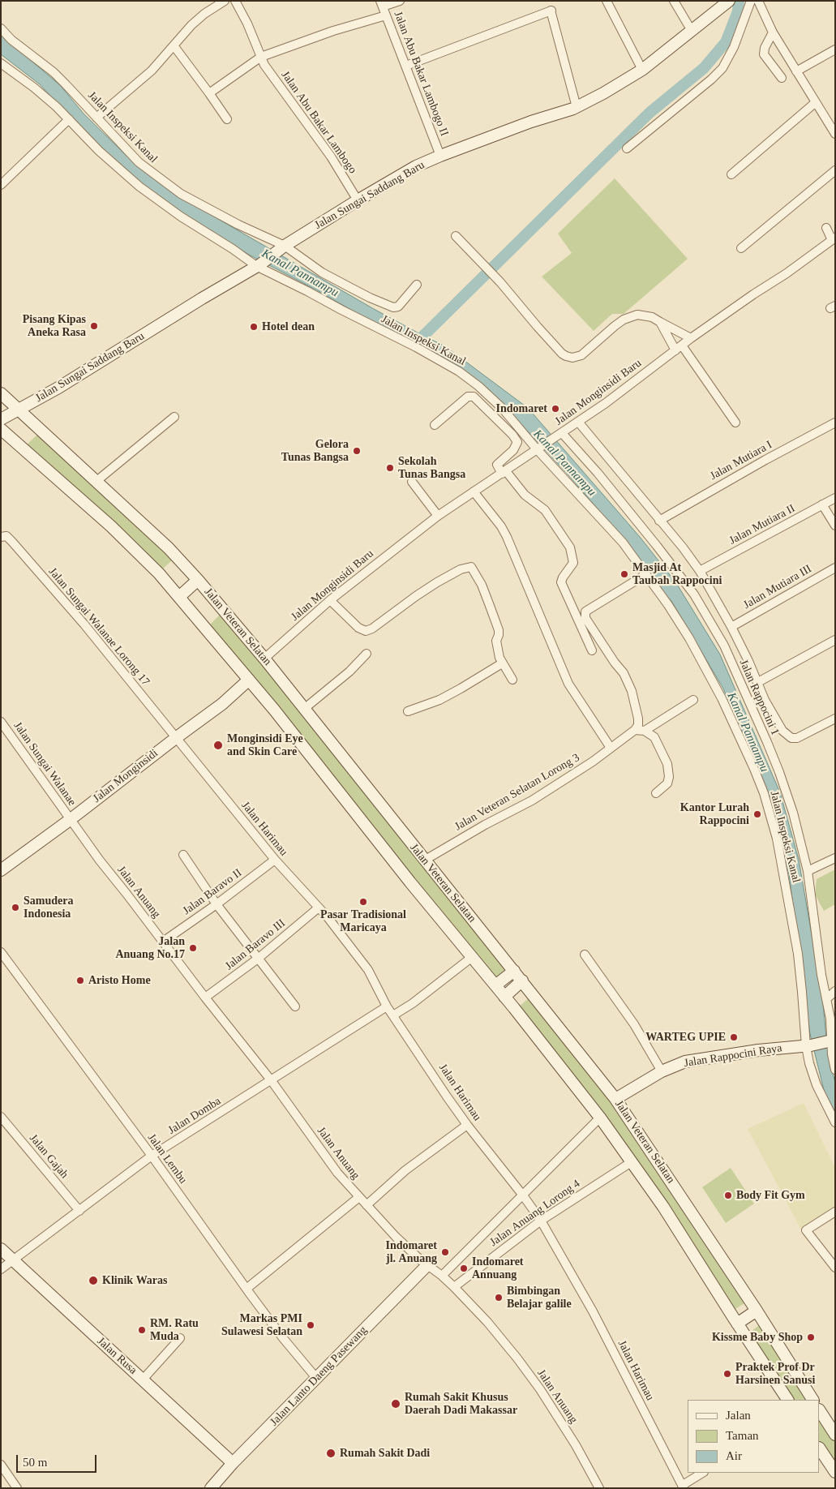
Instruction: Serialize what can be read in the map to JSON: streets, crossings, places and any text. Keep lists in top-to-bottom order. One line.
{"streets":{"main road":["Jalan Sungai Saddang Baru","Jalan Veteran Selatan","Jalan Monginsidi","Jalan Rappocini Raya","Jalan Rusa","Jalan Lanto Daeng Pasewang"],"street":["Jalan Abu Bakar Lambogo II","Jalan Abu Bakar Lambogo","Jalan Inspeksi Kanal","Jalan Monginsidi Baru","Jalan Mutiara I","Jalan Mutiara II","Jalan Mutiara III","Jalan Sungai Walanae Lorong 17","Jalan Rappocini 1","Jalan Sungai Walanae","Jalan Veteran Selatan Lorong 3","Jalan Harimau","Jalan Anuang","Jalan Baravo II","Jalan Baravo III","Jalan Domba","Jalan Gajah","Jalan Lembu","Jalan Anuang Lorong 4"]},"crossings":[["Jalan Abu Bakar Lambogo II","Jalan Sungai Saddang Baru"],["Jalan Abu Bakar Lambogo","Jalan Sungai Saddang Baru"],["Jalan Inspeksi Kanal","Jalan Sungai Saddang Baru"],["Jalan Inspeksi Kanal","Jalan Monginsidi Baru"],["Jalan Inspeksi Kanal","Jalan Rappocini Raya"],["Jalan Sungai Saddang Baru","Jalan Veteran Selatan"],["Jalan Monginsidi Baru","Jalan Veteran Selatan"],["Jalan Monginsidi Baru","Jalan Rappocini 1"],["Jalan Sungai Walanae Lorong 17","Jalan Monginsidi"],["Jalan Sungai Walanae Lorong 17","Jalan Harimau"],["Jalan Veteran Selatan","Jalan Monginsidi"],["Jalan Veteran Selatan","Jalan Veteran Selatan Lorong 3"],["Jalan Veteran Selatan","Jalan Rappocini Raya"],["Jalan Veteran Selatan","Jalan Anuang Lorong 4"],["Jalan Rappocini 1","Jalan Rappocini Raya"],["Jalan Sungai Walanae","Jalan Monginsidi"],["Jalan Sungai Walanae","Jalan Anuang"],["Jalan Monginsidi","Jalan Harimau"],["Jalan Monginsidi","Jalan Anuang"],["Jalan Harimau","Jalan Baravo II"],["Jalan Harimau","Jalan Baravo III"],["Jalan Harimau","Jalan Domba"],["Jalan Harimau","Jalan Anuang Lorong 4"],["Jalan Anuang","Jalan Baravo II"],["Jalan Anuang","Jalan Baravo III"],["Jalan Anuang","Jalan Domba"],["Jalan Anuang","Jalan Anuang Lorong 4"],["Jalan Anuang","Jalan Lanto Daeng Pasewang"],["Jalan Domba","Jalan Gajah"],["Jalan Domba","Jalan Lembu"],["Jalan Domba","Jalan Rusa"],["Jalan Lembu","Jalan Lanto Daeng Pasewang"],["Jalan Rusa","Jalan Lanto Daeng Pasewang"]],"water":["Kanal Pannampu"],"places":["Pisang Kipas Aneka Rasa","Hotel dean","Indomaret","Gelora Tunas Bangsa","Sekolah Tunas Bangsa","Masjid At Taubah Rappocini","Monginsidi Eye and Skin Care","Kantor Lurah Rappocini","Pasar Tradisional Maricaya","Samudera Indonesia","Jalan Anuang No.17","Aristo Home","WARTEG UPIE","Body Fit Gym","Indomaret jl. Anuang","Indomaret Annuang","Klinik Waras","Bimbingan Belajar galile","Markas PMI Sulawesi Selatan","RM. Ratu Muda","Kissme Baby Shop","Praktek Prof Dr Harsinen Sanusi","Rumah Sakit Khusus Daerah Dadi Makassar","Rumah Sakit Dadi"],"legend":["Jalan","Taman","Air"],"scale_bar":"50 m"}
